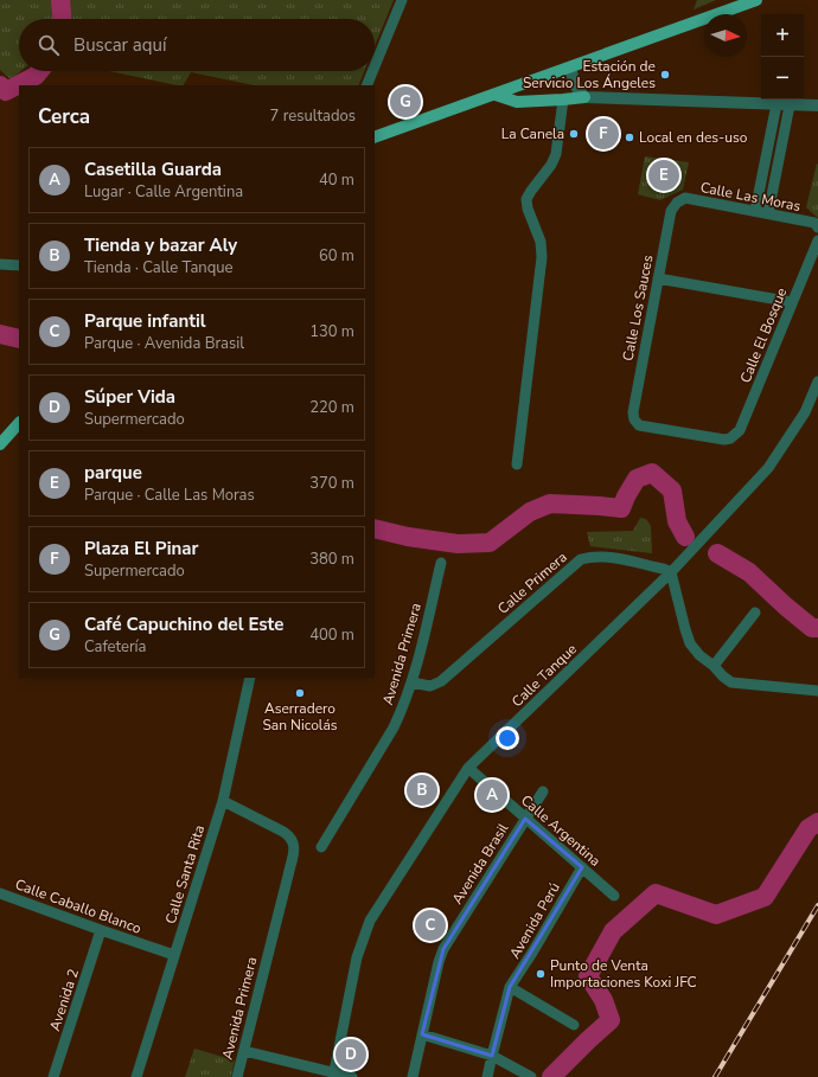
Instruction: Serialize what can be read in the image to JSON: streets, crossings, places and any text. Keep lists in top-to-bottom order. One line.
{"streets":{"street":["Calle Las Moras","Calle Los Sauces","Calle El Bosque","Calle Primera","Avenida Primera","Calle Tanque","Calle Argentina","Avenida Brasil","Calle Santa Rita","Calle Caballo Blanco","Avenida Perú","Avenida 2"]},"crossings":[["Calle Las Moras","Calle Los Sauces"],["Calle Los Sauces","Calle El Bosque"],["Calle Primera","Avenida Primera"],["Calle Primera","Calle Tanque"],["Avenida Primera","Calle Santa Rita"],["Calle Tanque","Calle Argentina"],["Calle Argentina","Avenida Brasil"],["Calle Argentina","Avenida Perú"],["Calle Santa Rita","Calle Caballo Blanco"],["Calle Caballo Blanco","Avenida 2"]],"places":["Estación de Servicio Los Ángeles","La Canela","Local en des-uso","Aserradero San Nicolás","Punto de Venta Importaciones Koxi JFC"],"north":"right","page":{"map_buttons":["+","−"],"search":"Buscar aquí","pins":["G","F","E","B","A","C","D"],"heading":["Cerca","7 resultados"],"list":[{"mark":"A","name":"Casetilla Guarda","note":"Lugar · Calle Argentina","value":"40 m"},{"mark":"B","name":"Tienda y bazar Aly","note":"Tienda · Calle Tanque","value":"60 m"},{"mark":"C","name":"Parque infantil","note":"Parque · Avenida Brasil","value":"130 m"},{"mark":"D","name":"Súper Vida","note":"Supermercado","value":"220 m"},{"mark":"E","name":"parque","note":"Parque · Calle Las Moras","value":"370 m"},{"mark":"F","name":"Plaza El Pinar","note":"Supermercado","value":"380 m"},{"mark":"G","name":"Café Capuchino del Este","note":"Cafetería","value":"400 m"}]}}
